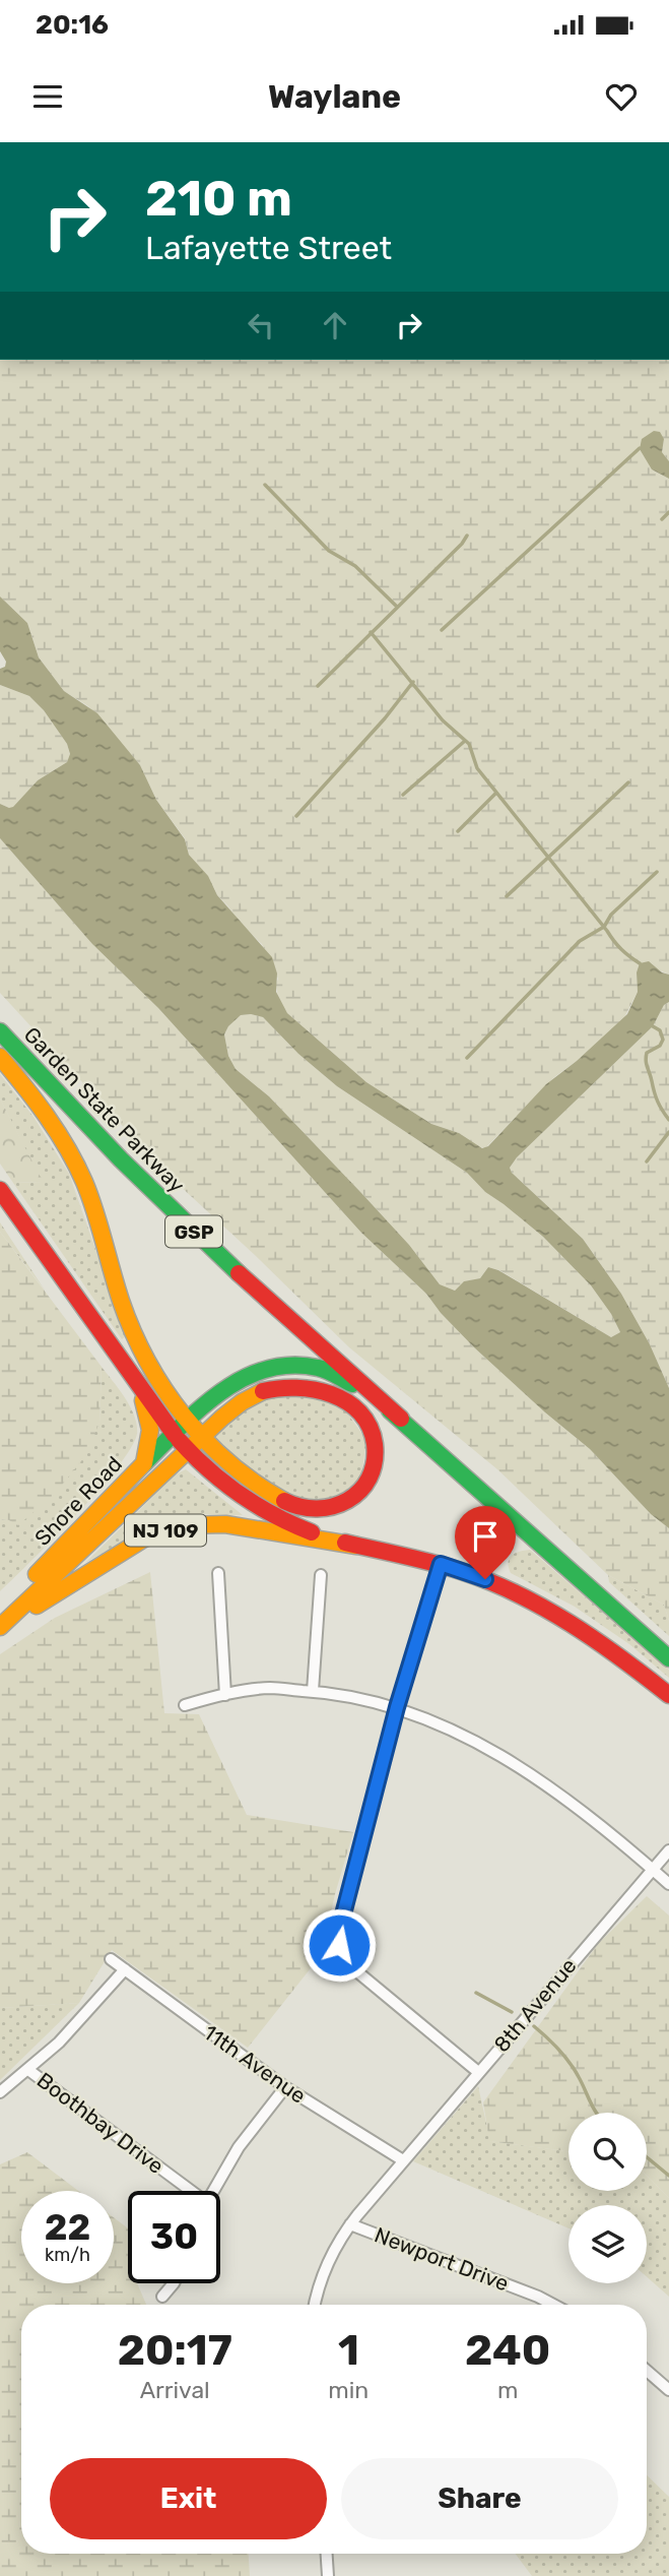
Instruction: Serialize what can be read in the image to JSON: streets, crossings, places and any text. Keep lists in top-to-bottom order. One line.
{"streets":{"main road":["Garden State Parkway","GSP","Shore Road","NJ 109"],"street":["8th Avenue","11th Avenue","Boothbay Drive","Newport Drive"]},"crossings":[["Garden State Parkway","NJ 109"],["Shore Road","NJ 109"],["8th Avenue","11th Avenue"],["8th Avenue","Newport Drive"]],"page":{"status":"20:16","header":"Waylane","turn":["210 m","Lafayette Street"],"speed":"22 km/h","limit":"30","eta":["20:17","Arrival","1","min","240","m"],"buttons":["Exit","Share"]}}
